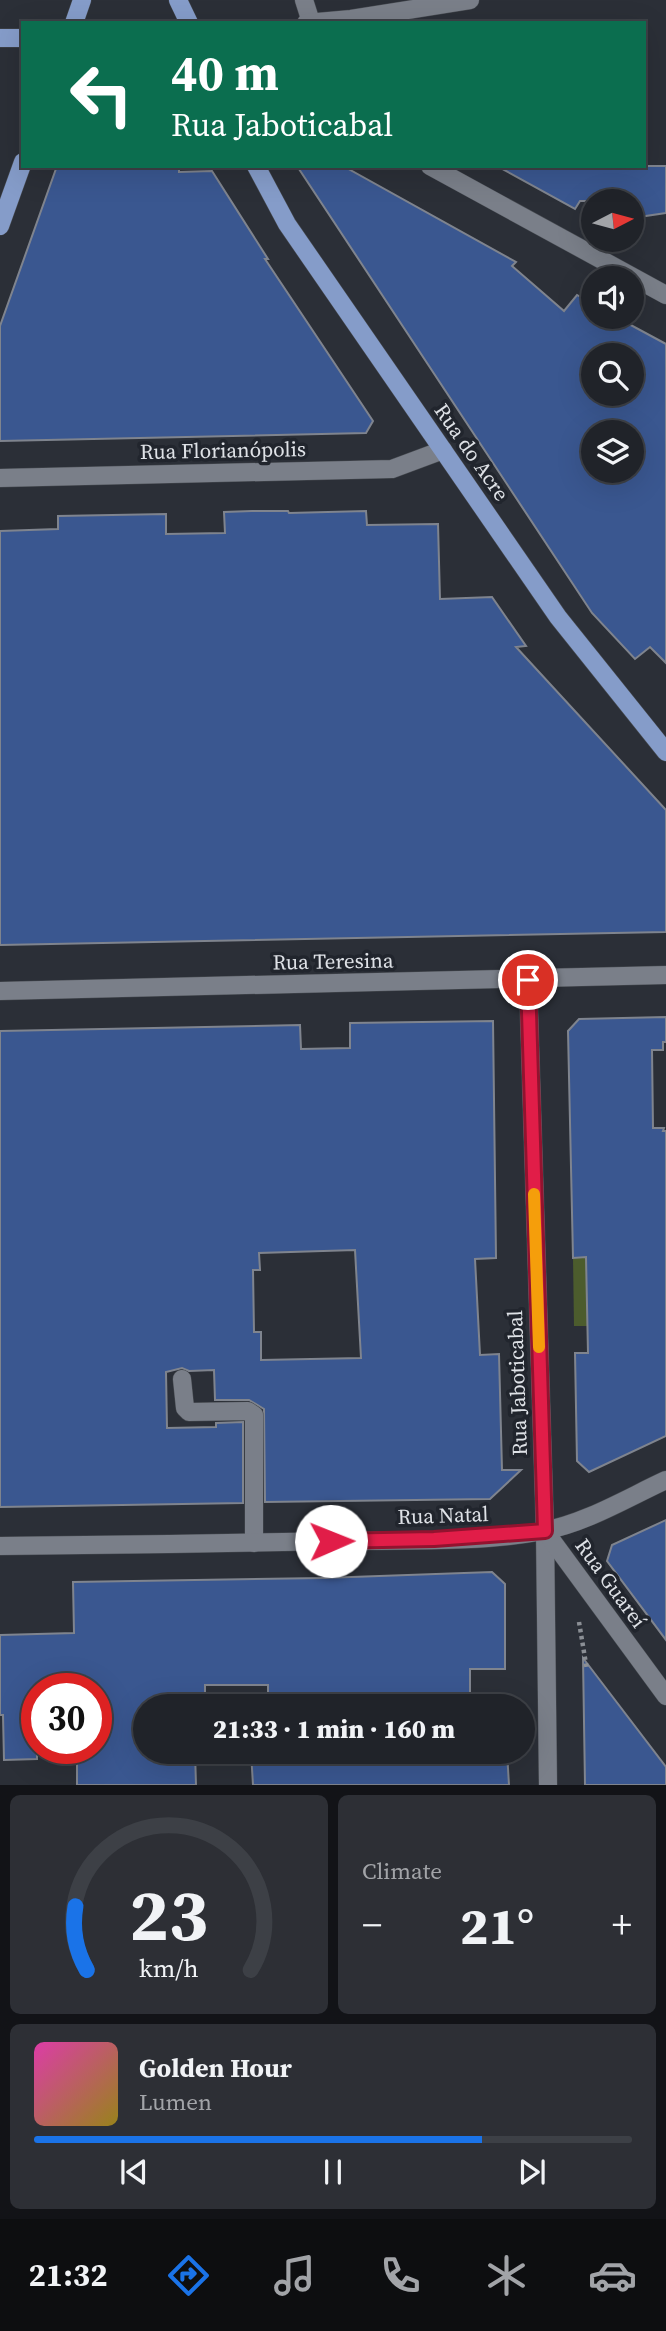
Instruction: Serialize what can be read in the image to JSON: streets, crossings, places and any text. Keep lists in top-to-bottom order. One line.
{"streets":{"main road":["Rua do Acre"],"street":["Rua Florianópolis","Rua Teresina","Rua Jaboticabal","Rua Natal","Rua Guareí"]},"crossings":[["Rua Florianópolis","Rua do Acre"],["Rua Teresina","Rua Jaboticabal"],["Rua Jaboticabal","Rua Natal"],["Rua Jaboticabal","Rua Guareí"],["Rua Natal","Rua Guareí"]],"north":"right","page":{"turn":["40 m","Rua Jaboticabal"],"limit":"30","trip":"21:33 · 1 min · 160 m","tile":"Climate","heat":["−","21°","+"],"song":["Golden Hour","Lumen"],"tabs":"21:32","gauge":["23","km/h"]}}
